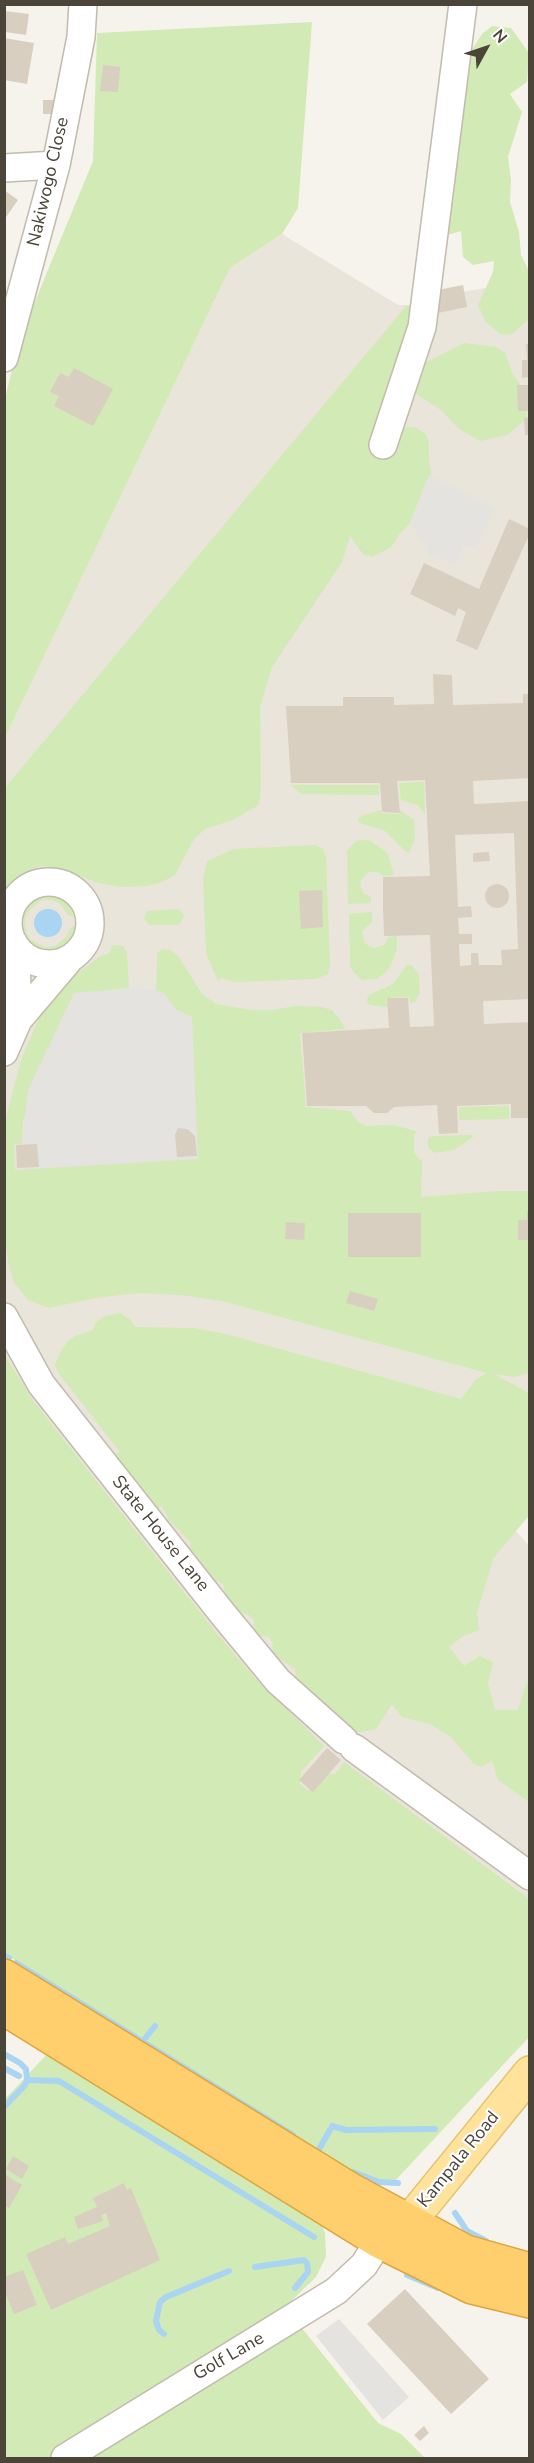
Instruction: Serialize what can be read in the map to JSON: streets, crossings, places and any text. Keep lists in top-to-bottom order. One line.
{"streets":{"main road":["Kampala Road"],"street":["Nakiwogo Close","State House Lane","Golf Lane"]},"crossings":[["Kampala Road","Golf Lane"]],"north":"top right"}
